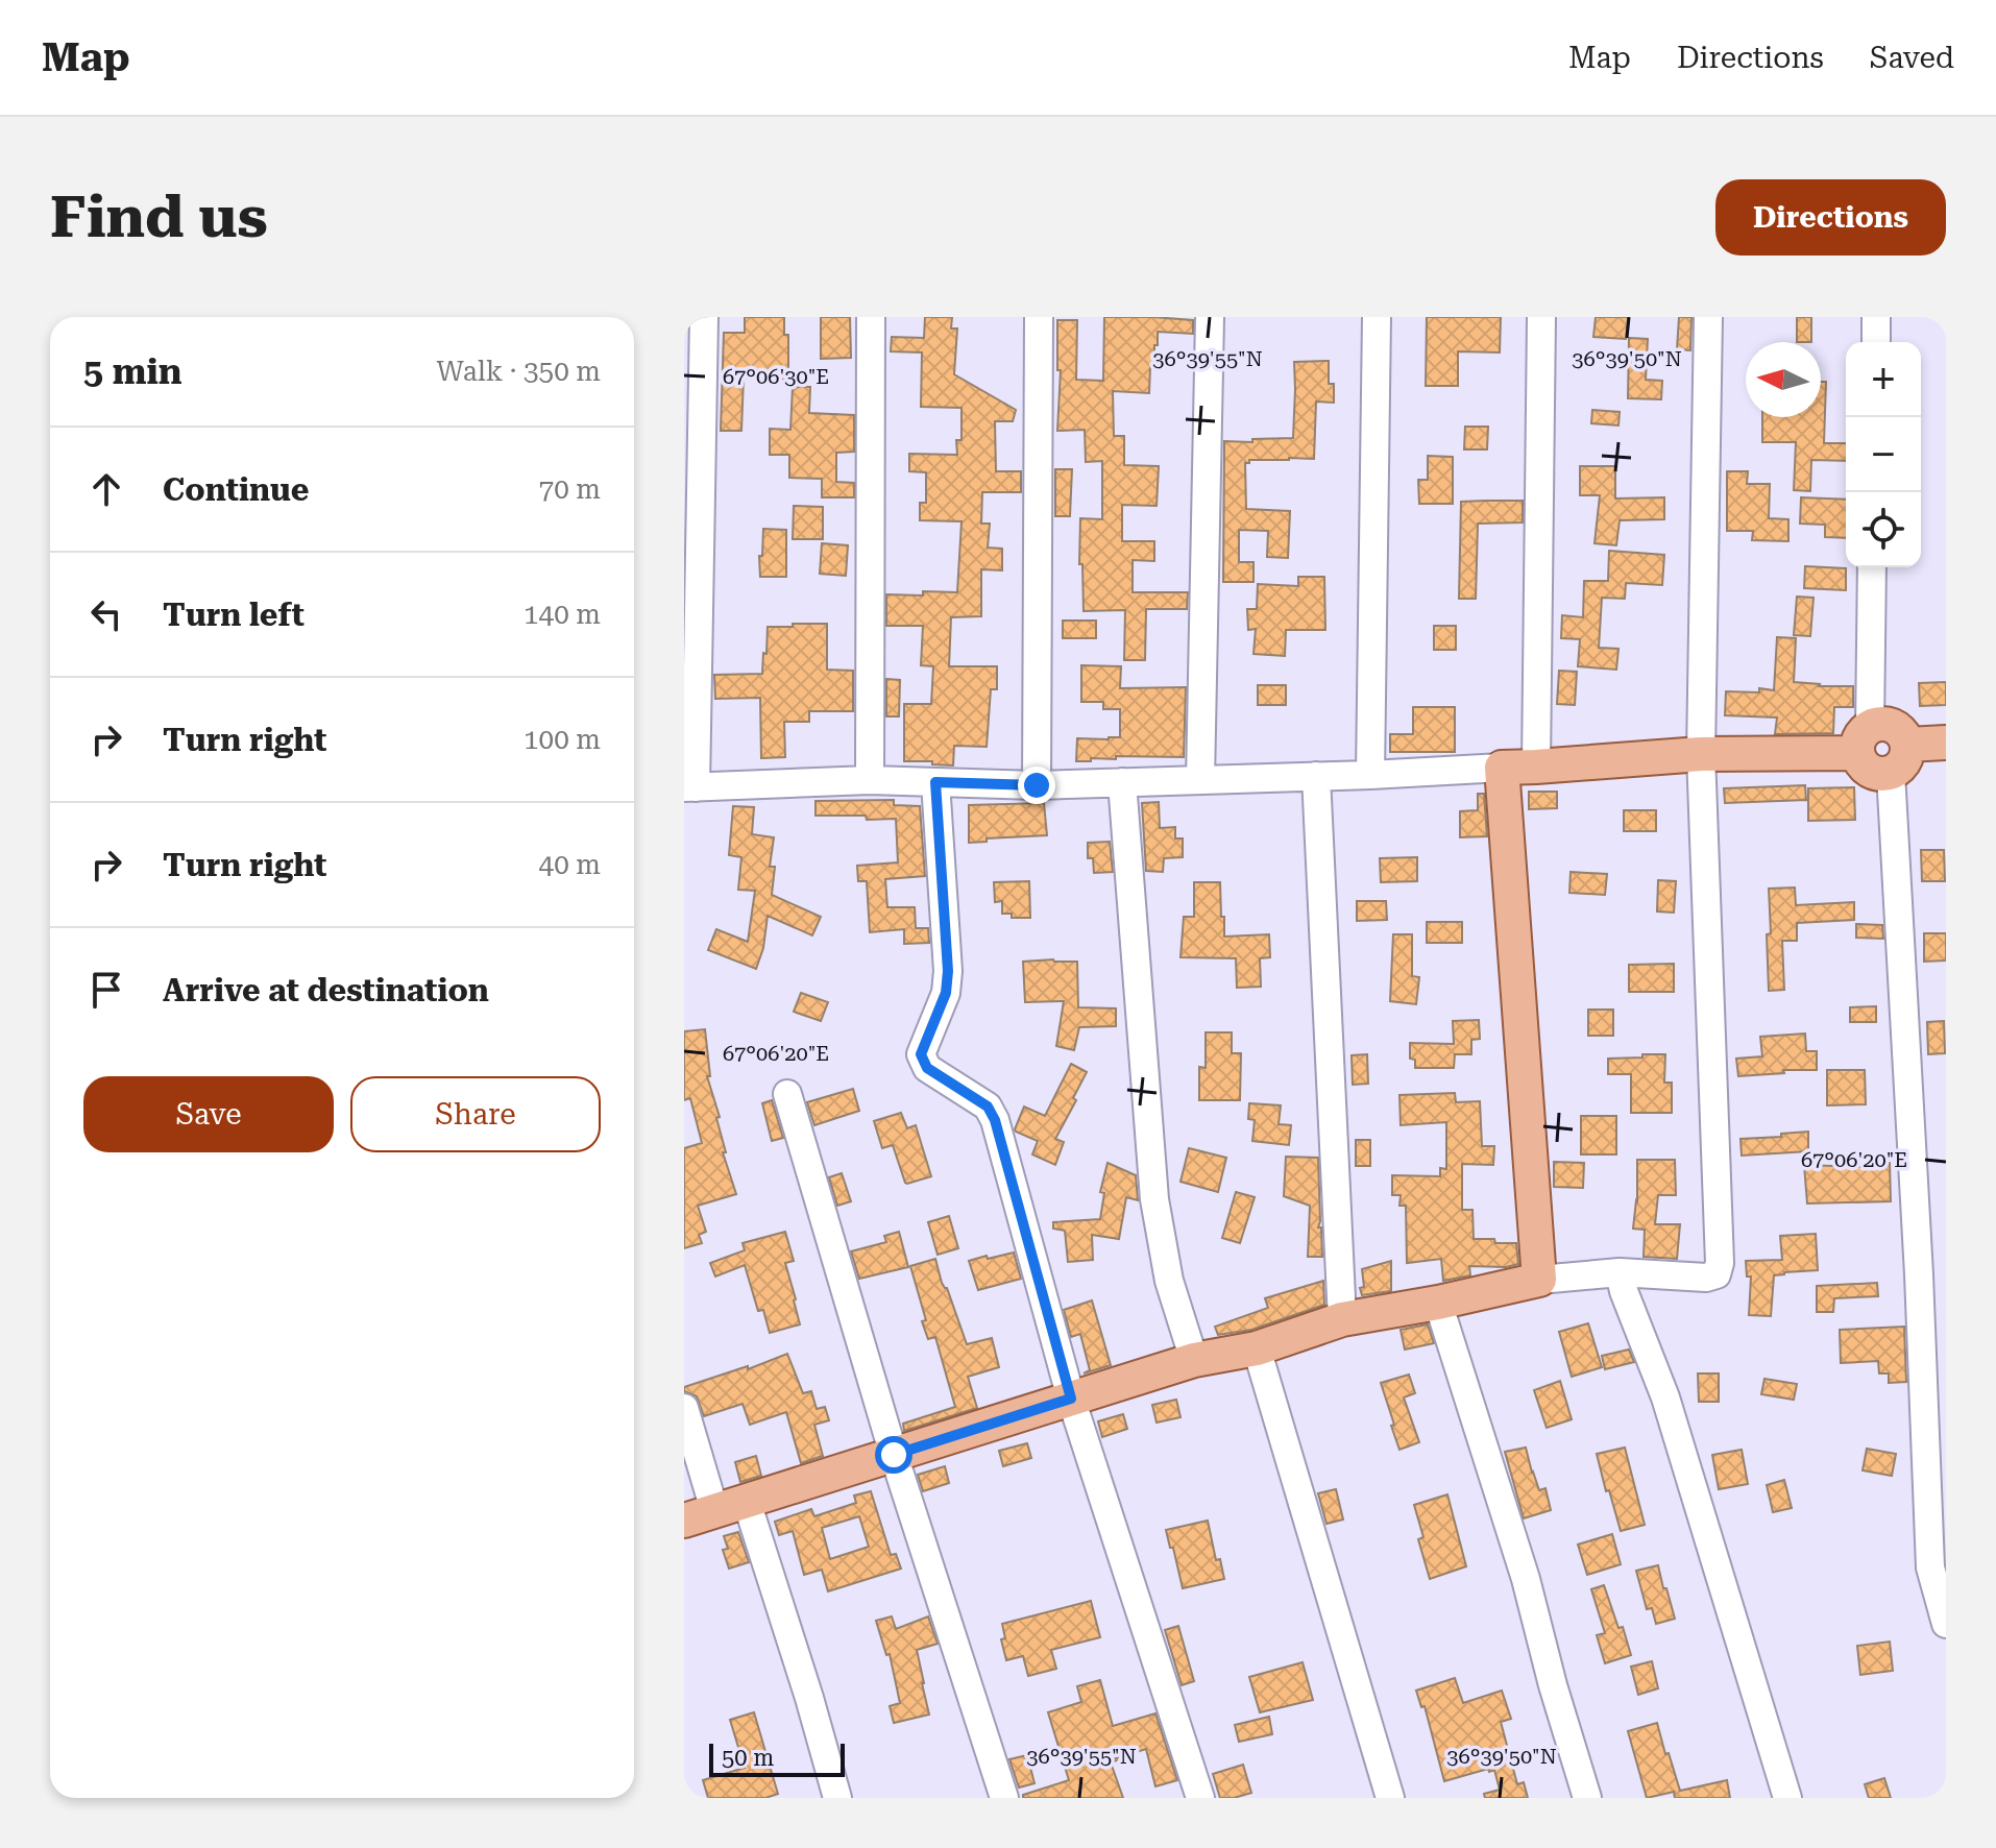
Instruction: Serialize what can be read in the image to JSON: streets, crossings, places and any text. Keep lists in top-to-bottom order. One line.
{"scale_bar":"50 m","north":"left","page":{"header":"Map","nav":["Map","Directions","Saved"],"buttons":["Directions",["Save","Share"]],"title":"Find us","heading":["5 min","Walk · 350 m"],"map_buttons":["+","−"],"list":[["Continue","70 m"],["Turn left","140 m"],["Turn right","100 m"],["Turn right","40 m"],"Arrive at destination"],"scale":"50 m"},"coordinates":["36°39'55\"N","36°39'50\"N","67°06'30\"E","67°06'20\"E"]}
